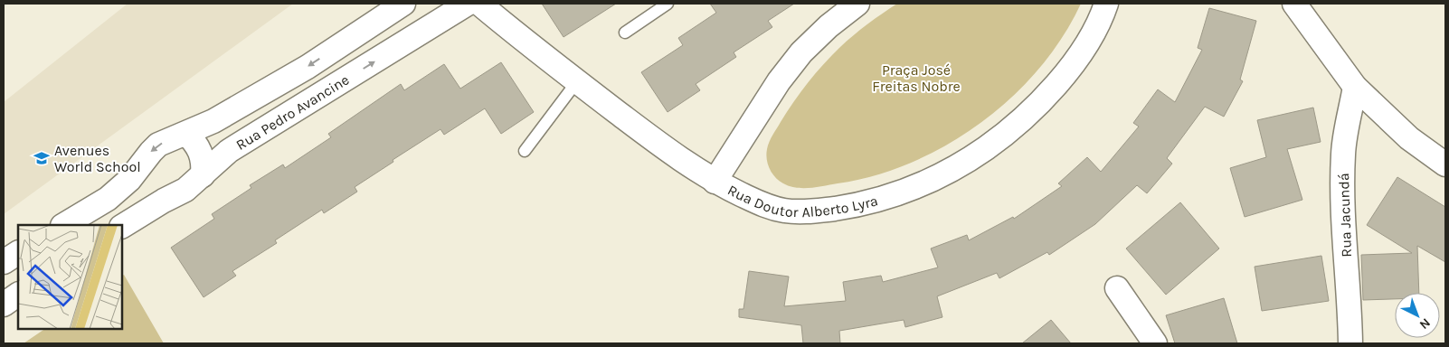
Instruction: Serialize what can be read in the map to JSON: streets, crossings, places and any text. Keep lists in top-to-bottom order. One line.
{"streets":{"street":["Rua Pedro Avancine","Rua Doutor Alberto Lyra","Rua Jacundá"]},"parks":["Praça José Freitas Nobre"],"places":{"school or university":["Avenues World School"]},"north":"bottom right"}
